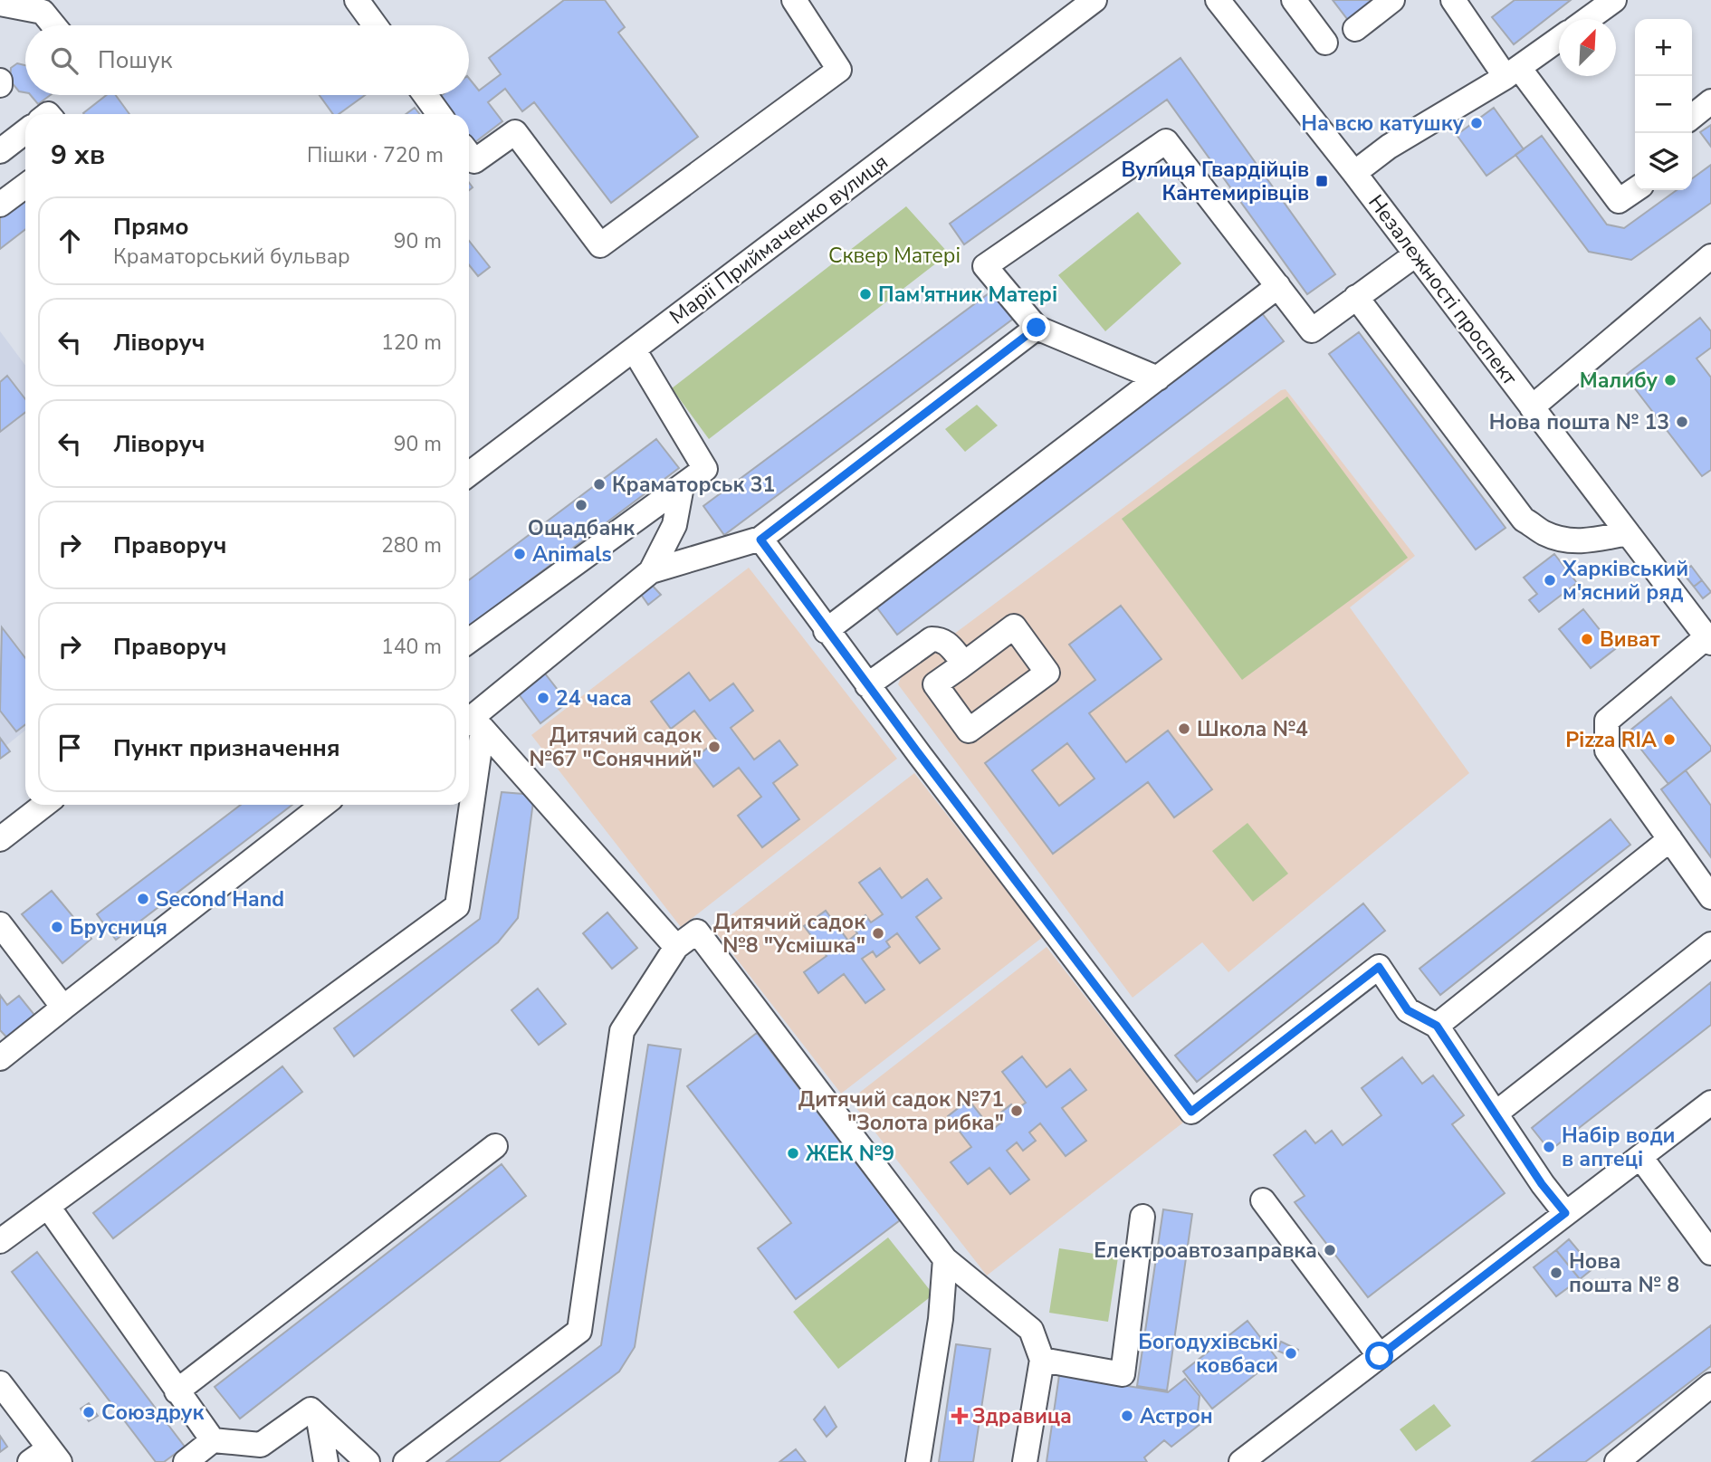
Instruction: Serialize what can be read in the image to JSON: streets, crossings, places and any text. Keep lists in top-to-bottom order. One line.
{"streets":{"street":["Марії Приймаченко вулиця","Незалежності проспект"]},"parks":["Сквер Матері"],"places":{"other":["На всю катушку","Пам'ятник Матері","Малибу","Нова пошта № 13","Краматорськ 31","Ощадбанк","Animals","Харківський м'ясний ряд","Виват","24 часа","Школа №4","Pizza RIA","Дитячий садок №67 \"Сонячний\"","Second Hand","Брусниця","Дитячий садок №8 \"Усмішка\"","Дитячий садок №71 \"Золота рибка\"","Набір води в аптеці","ЖЕК №9","Електроавтозаправка","Нова пошта № 8","Богодухівські ковбаси","Союздрук","Астрон"],"transit":["Вулиця Гвардійців Кантемирівців"],"health":["Здравица"]},"north":"top right","page":{"map_buttons":["+","−"],"search":"Пошук","heading":["9 хв","Пішки · 720 m"],"list":[["Прямо","Краматорський бульвар","90 m"],["Ліворуч","120 m"],["Ліворуч","90 m"],["Праворуч","280 m"],["Праворуч","140 m"],"Пункт призначення"]}}
